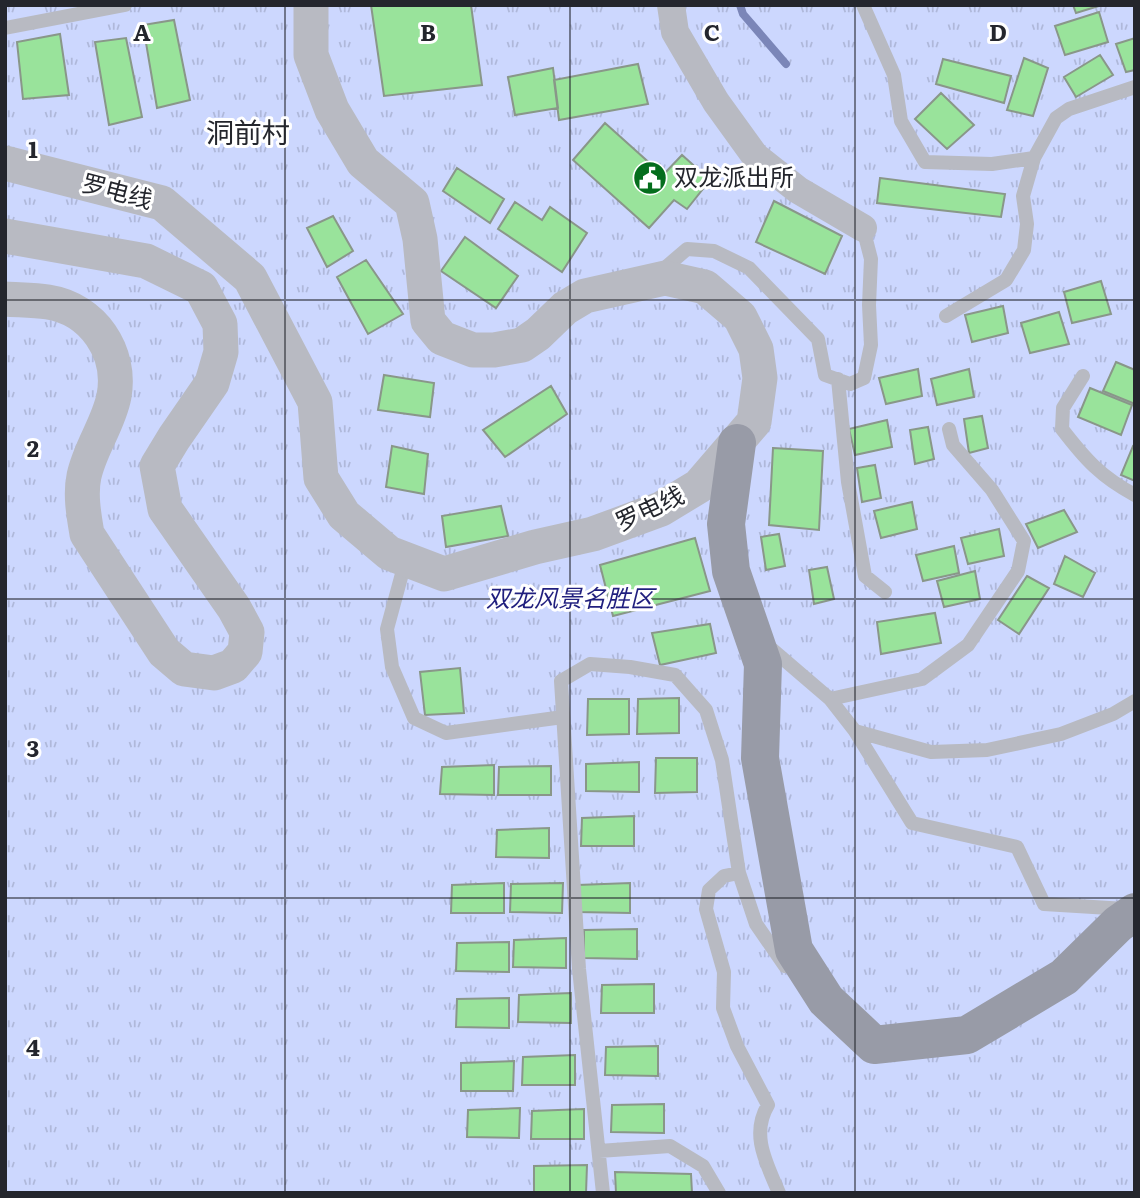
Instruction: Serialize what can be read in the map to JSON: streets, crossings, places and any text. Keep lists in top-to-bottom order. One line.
{"streets":{"street":["罗电线"]},"districts":["洞前村"],"parks":["双龙风景名胜区"],"places":{"public building":["双龙派出所"]},"grid":{"columns":["A","B","C","D"],"rows":["1","2","3","4"]}}
